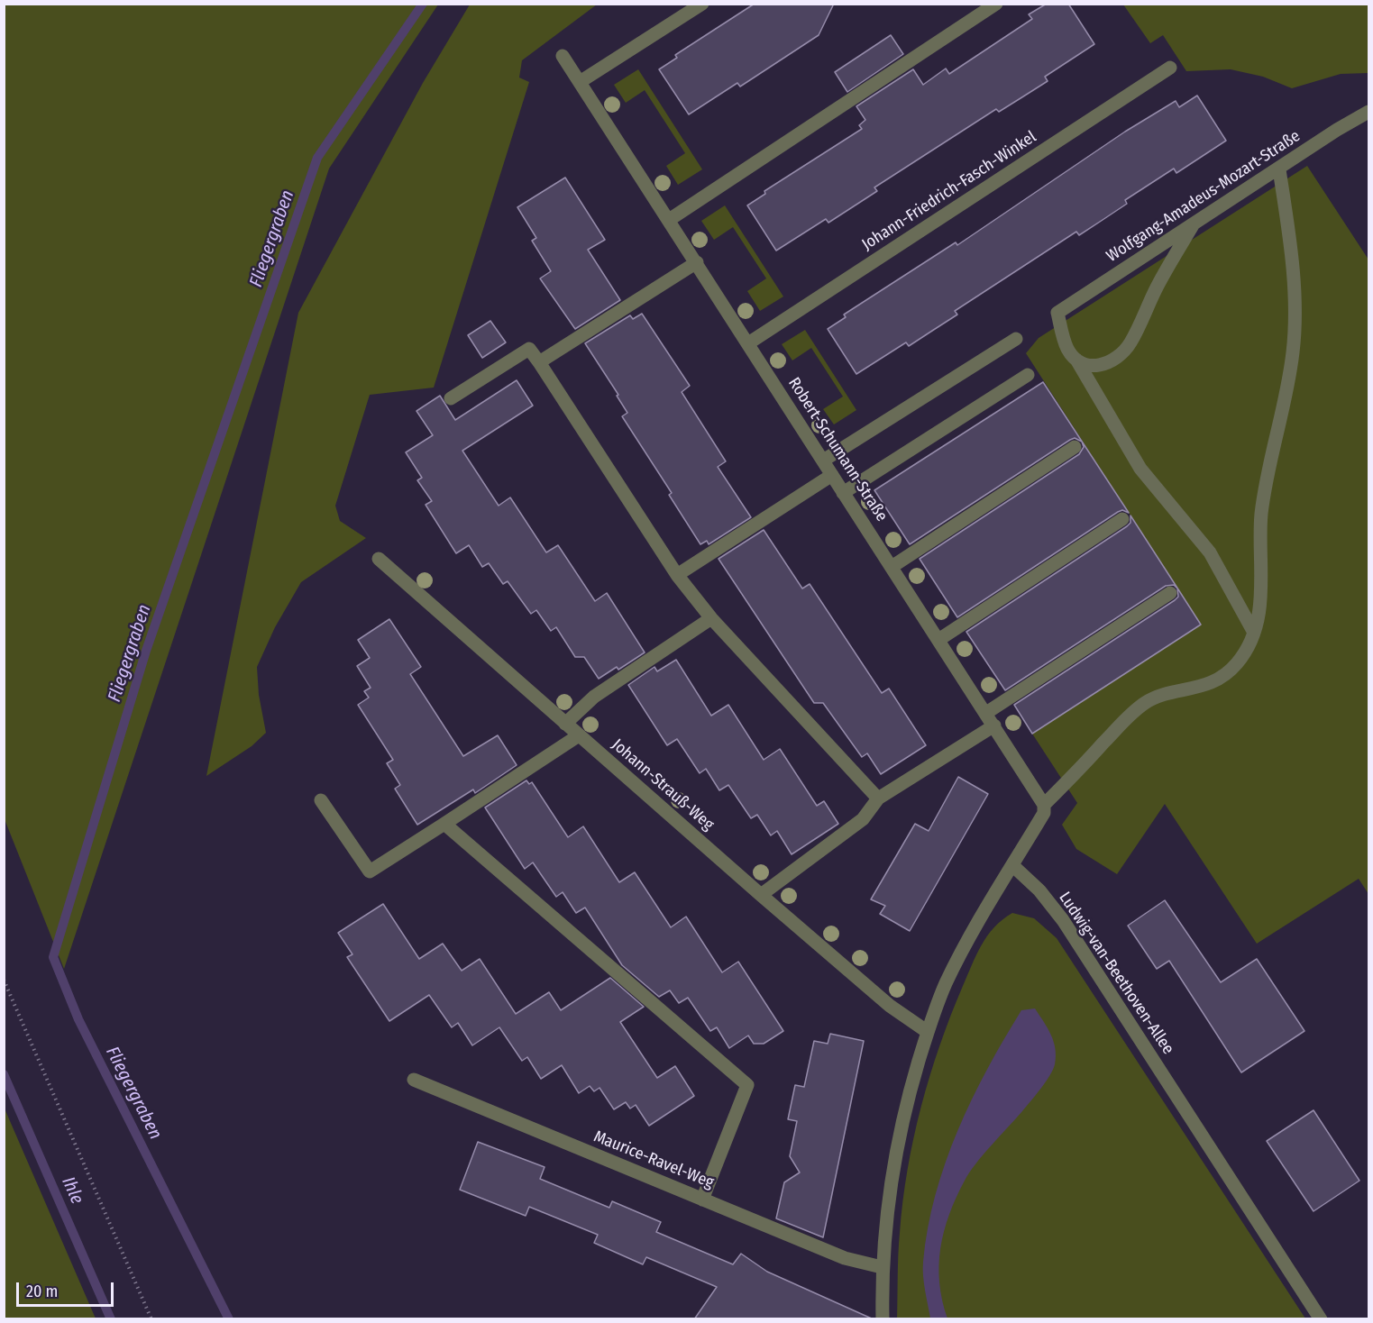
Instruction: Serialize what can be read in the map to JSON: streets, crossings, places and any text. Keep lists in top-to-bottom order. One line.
{"streets":{"street":["Johann-Friedrich-Fasch-Winkel","Wolfgang-Amadeus-Mozart-Straße","Robert-Schumann-Straße","Johann-Strauß-Weg","Ludwig-van-Beethoven-Allee","Maurice-Ravel-Weg"]},"crossings":[["Johann-Friedrich-Fasch-Winkel","Robert-Schumann-Straße"]],"water":["Fliegergraben","Ihle"],"scale_bar":"20 m"}
